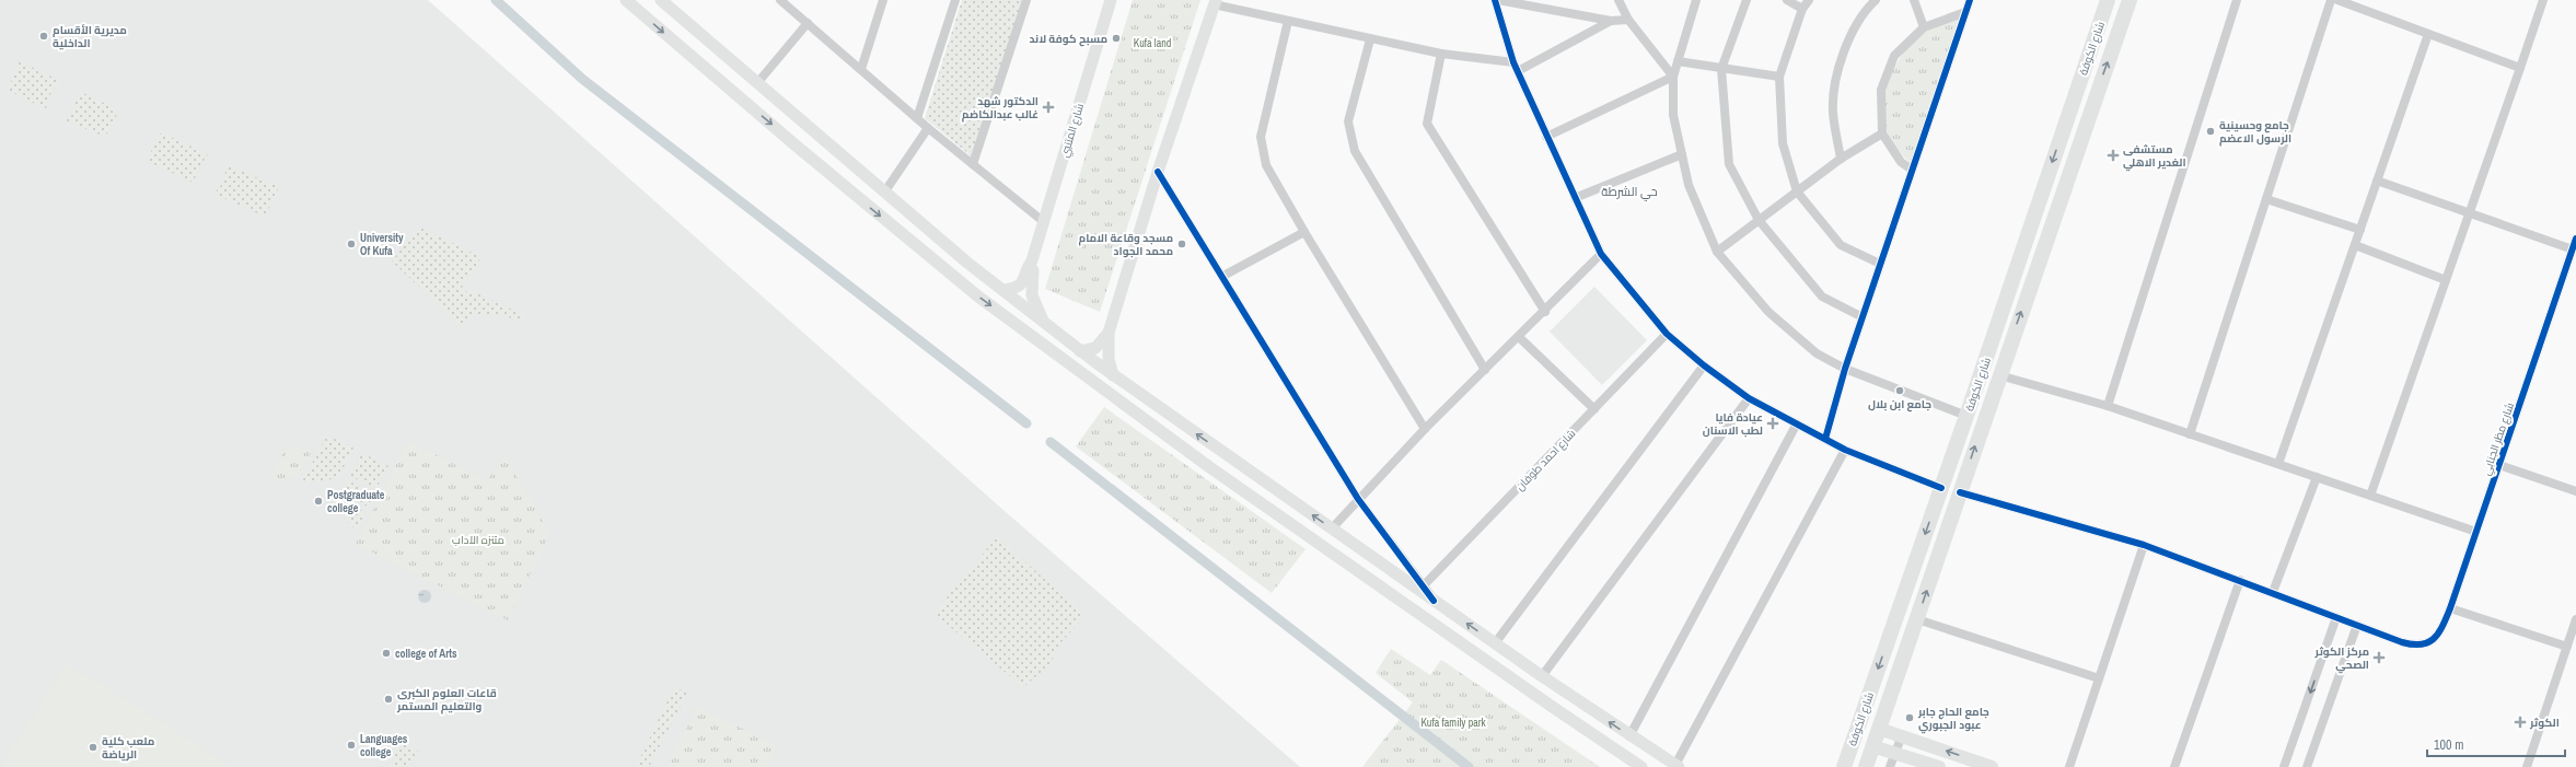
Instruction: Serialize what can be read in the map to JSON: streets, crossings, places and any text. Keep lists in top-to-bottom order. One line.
{"streets":{"highway":["شارع الكوفة"],"main road":["شارع المتنبي"],"street":["شارع مظر الجنابي","شارع احمد طوفان"]},"districts":["حي الشرطة"],"parks":["Kufa land","متنزه الآداب","Kufa family park"],"places":{"other":["مديرية الأقسام الداخلية","مسبح كوفة لاند","جامع وحسينية الرسول الاعضم","University Of Kufa","مسجد وقاعة الامام محمد الجواد","جامع ابن بلال","Postgraduate college","college of Arts","قاعات العلوم الكبرى والتعليم المستمر","جامع الحاج جابر عبود الجبوري","Languages college","ملعب كلية الرياضة"],"health":["الدكتور شهد غالب عبدالكاضم","مستشفى الغدير الاهلي","عيادة فايا لطب الاسنان","مركز الكوثر الصحي","الكوثر"]},"scale_bar":"100 m"}
